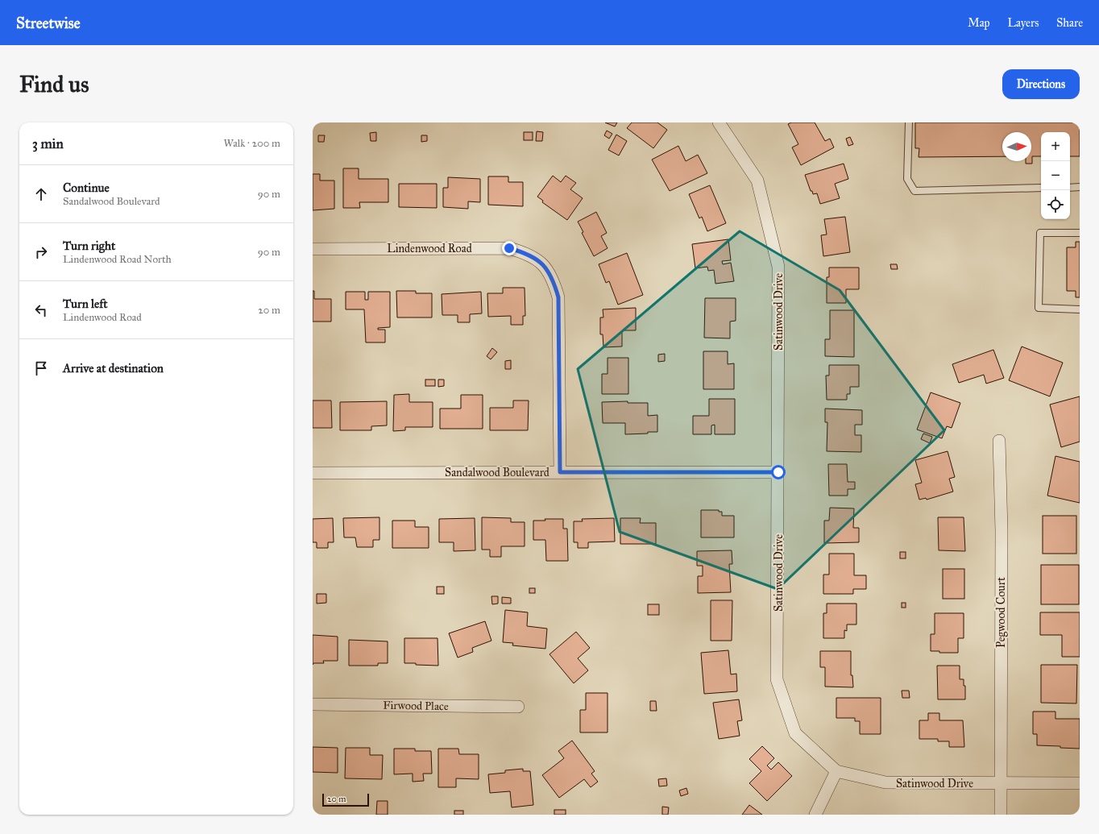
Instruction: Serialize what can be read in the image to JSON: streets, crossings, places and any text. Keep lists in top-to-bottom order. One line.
{"streets":{"street":["Lindenwood Road","Satinwood Drive","Sandalwood Boulevard","Pegwood Court","Firwood Place"]},"crossings":[["Lindenwood Road","Sandalwood Boulevard"],["Satinwood Drive","Sandalwood Boulevard"],["Satinwood Drive","Pegwood Court"]],"scale_bar":"20 m","north":"right","page":{"header":"Streetwise","nav":["Map","Layers","Share"],"buttons":"Directions","title":"Find us","heading":["3 min","Walk · 200 m"],"map_buttons":["+","−"],"list":[["Continue","Sandalwood Boulevard","90 m"],["Turn right","Lindenwood Road North","90 m"],["Turn left","Lindenwood Road","20 m"],"Arrive at destination"],"scale":"20 m"}}
